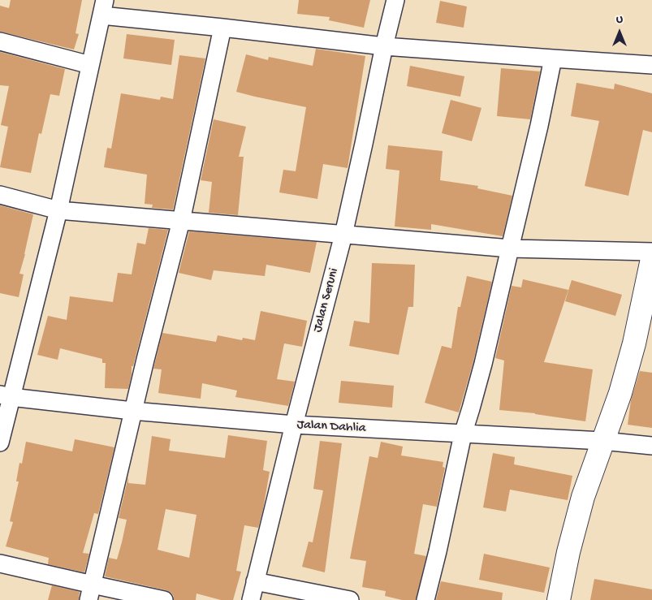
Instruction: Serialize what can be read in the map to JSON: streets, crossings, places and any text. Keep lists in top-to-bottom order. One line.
{"streets":{"street":["Jalan Seruni","Jalan Dahlia"]},"crossings":[["Jalan Seruni","Jalan Dahlia"]],"north":"top"}
